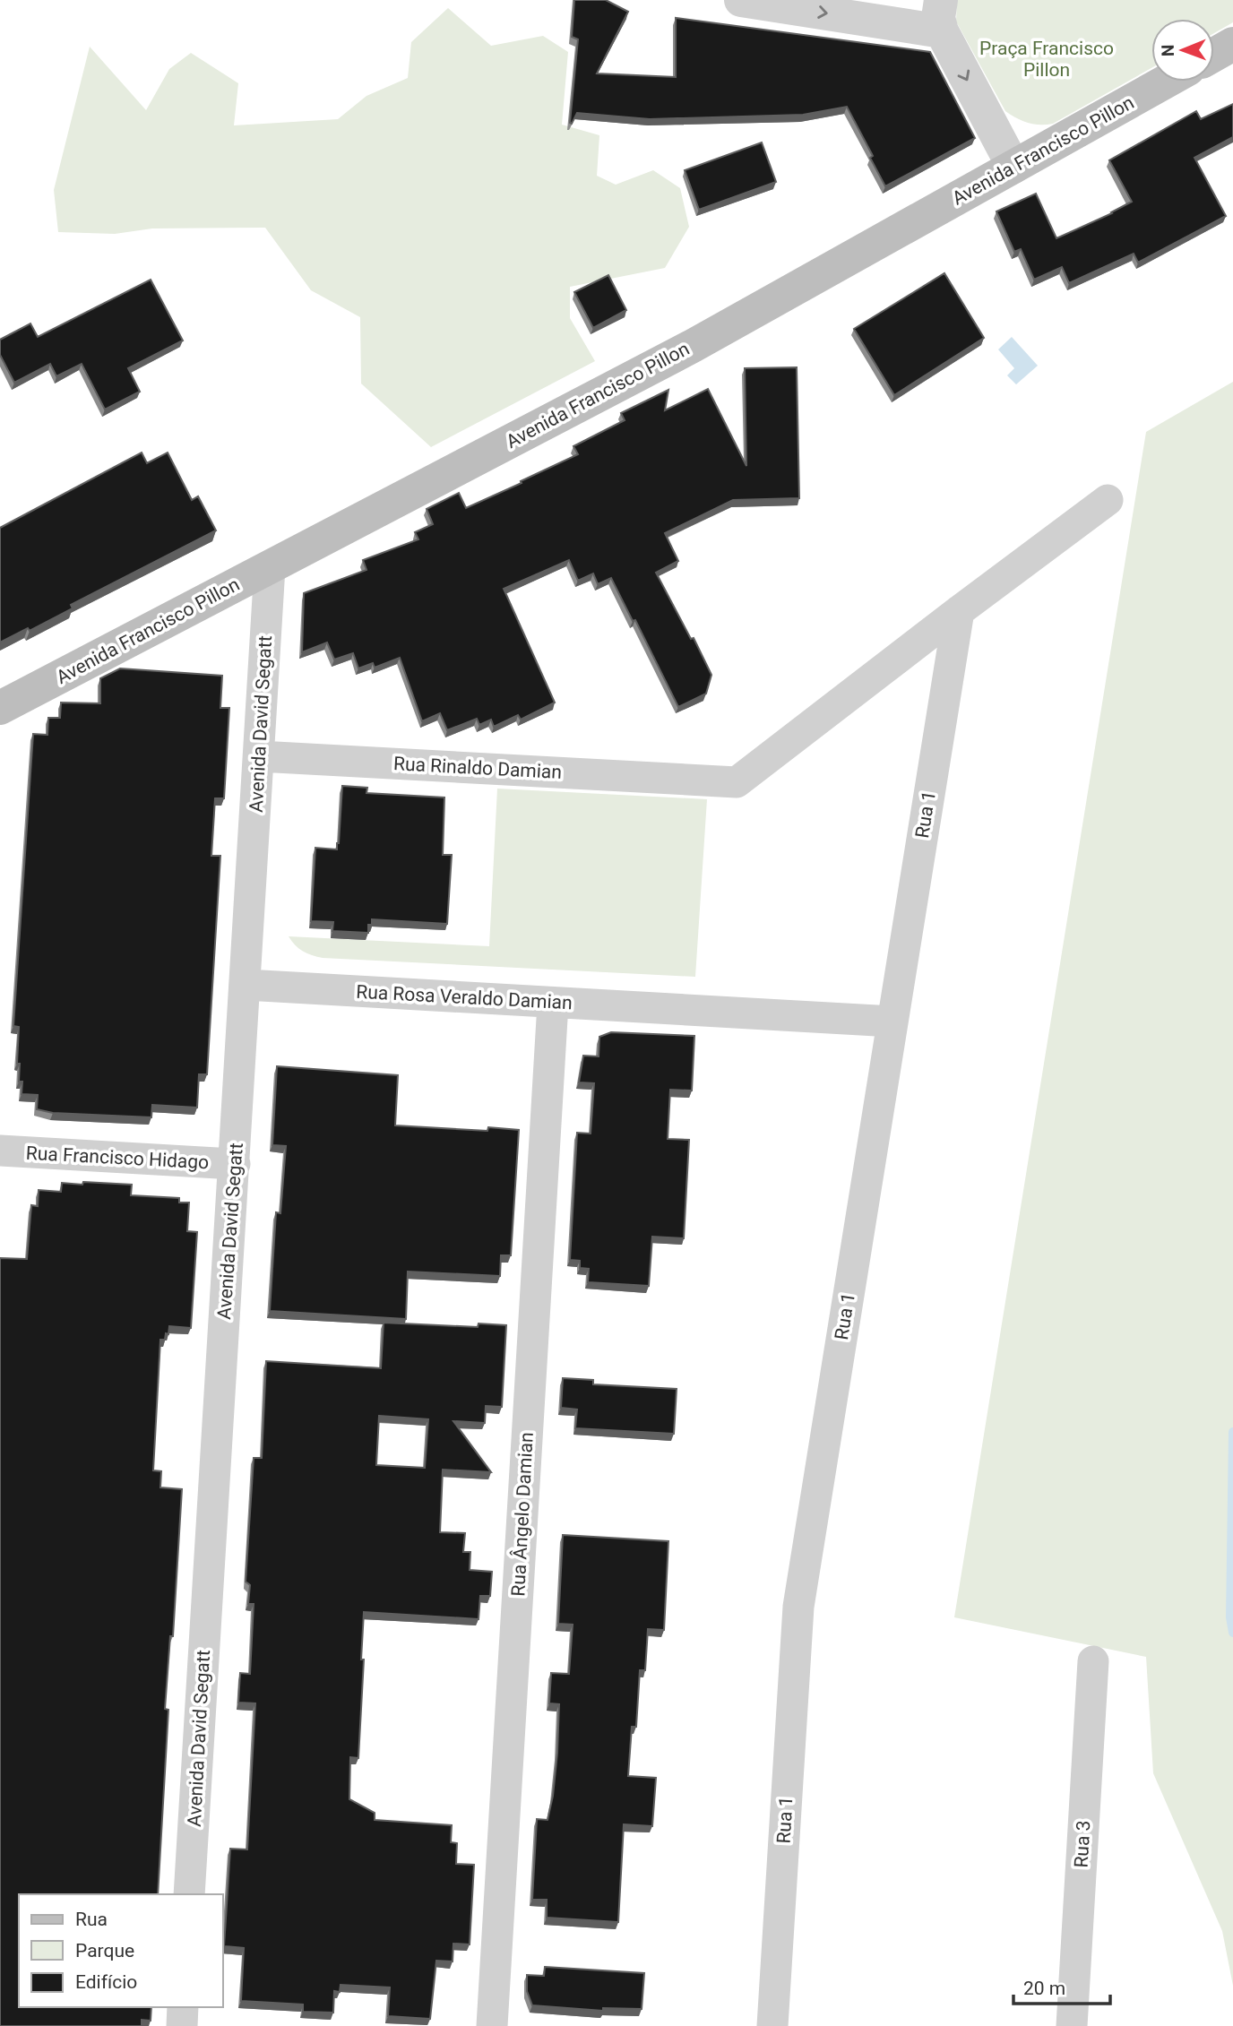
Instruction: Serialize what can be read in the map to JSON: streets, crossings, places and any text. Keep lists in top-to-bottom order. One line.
{"streets":{"main road":["Avenida Francisco Pillon"],"street":["Avenida David Segatt","Rua Rinaldo Damian","Rua 1","Rua Rosa Veraldo Damian","Rua Francisco Hidago","Rua Ângelo Damian","Rua 3"]},"crossings":[["Avenida Francisco Pillon","Avenida David Segatt"],["Avenida David Segatt","Rua Rinaldo Damian"],["Avenida David Segatt","Rua Rosa Veraldo Damian"],["Avenida David Segatt","Rua Francisco Hidago"],["Rua Rinaldo Damian","Rua 1"],["Rua 1","Rua Rosa Veraldo Damian"],["Rua Rosa Veraldo Damian","Rua Ângelo Damian"]],"parks":["Praça Francisco Pillon"],"legend":["Rua","Parque","Edifício"],"scale_bar":"20 m","north":"left"}
